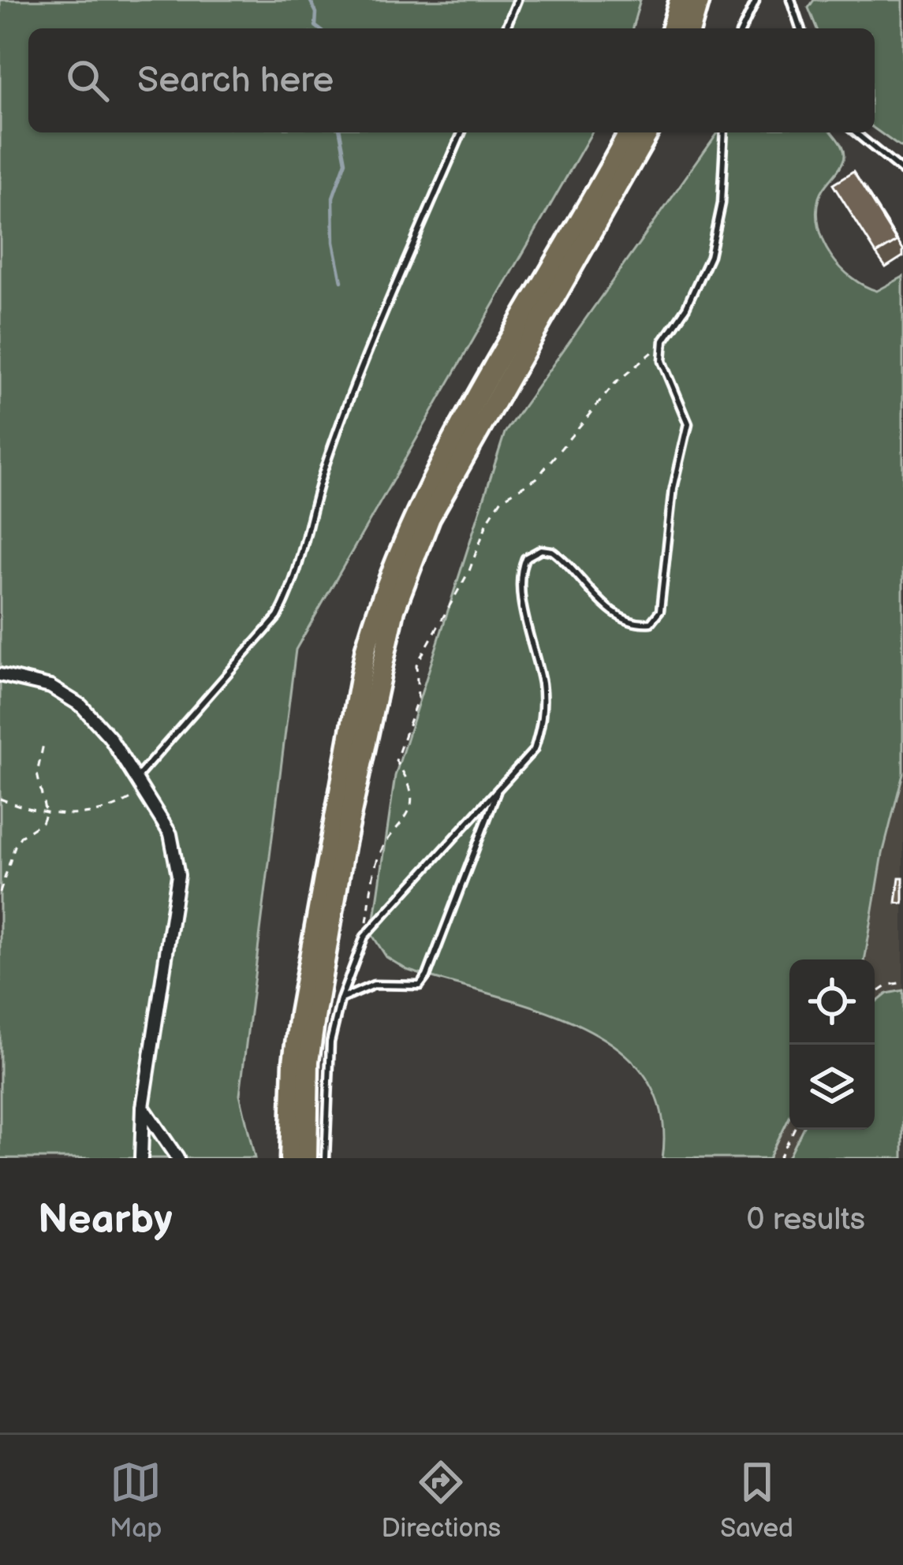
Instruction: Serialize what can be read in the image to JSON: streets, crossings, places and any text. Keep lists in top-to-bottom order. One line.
{"page":{"search":"Search here","heading":["Nearby","0 results"],"nav":["Map","Directions","Saved"]}}
